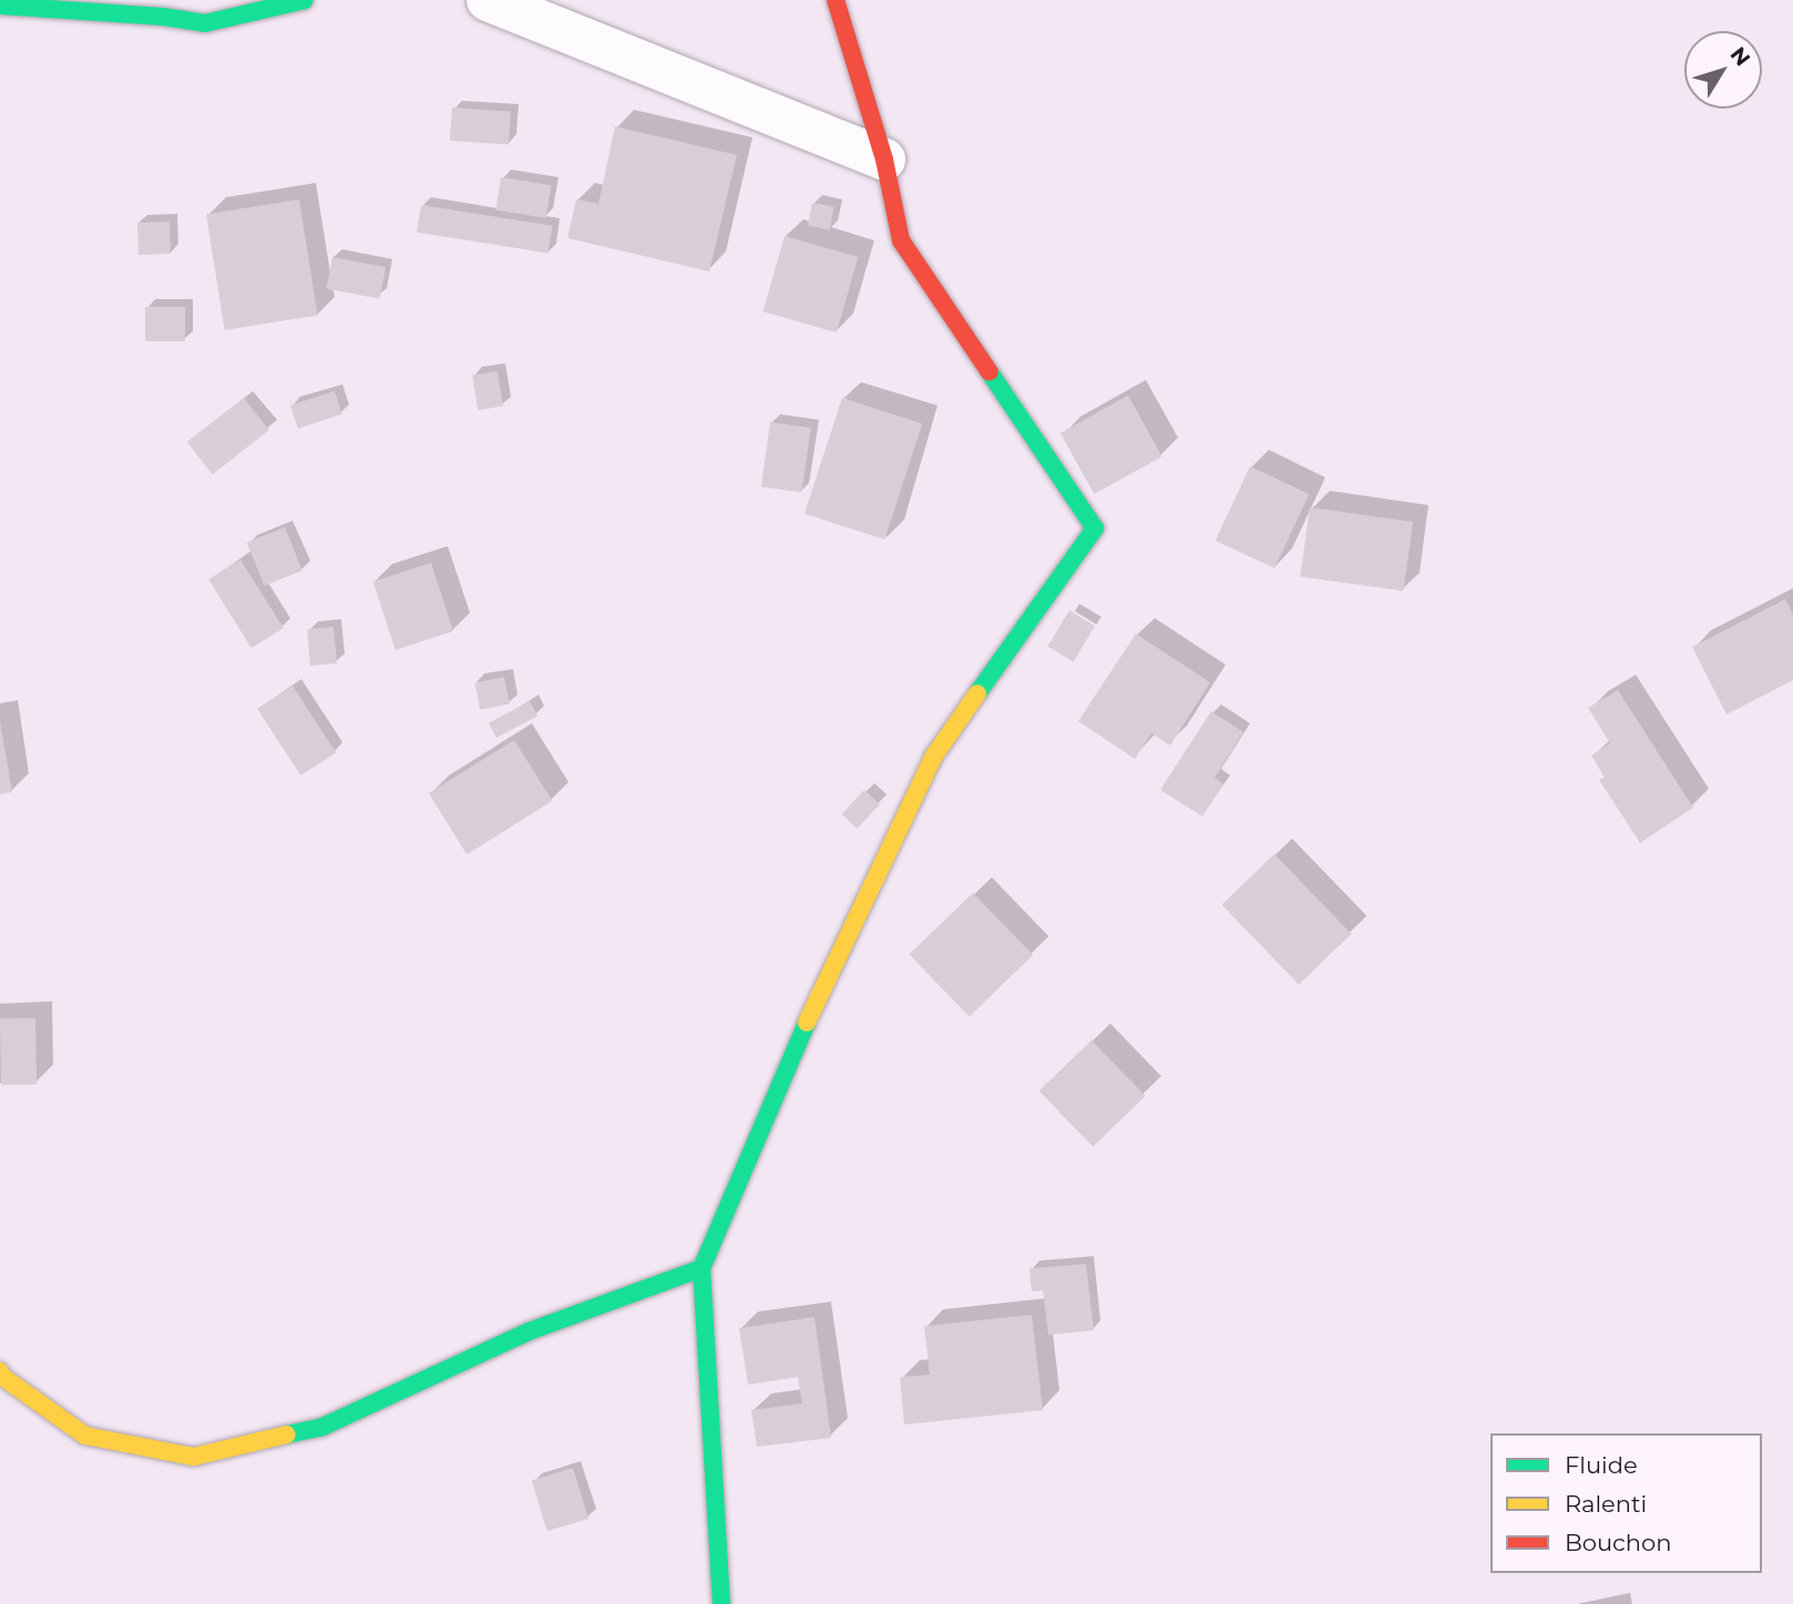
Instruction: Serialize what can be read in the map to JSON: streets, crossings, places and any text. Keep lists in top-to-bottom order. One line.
{"legend":["Fluide","Ralenti","Bouchon"],"north":"top right"}
